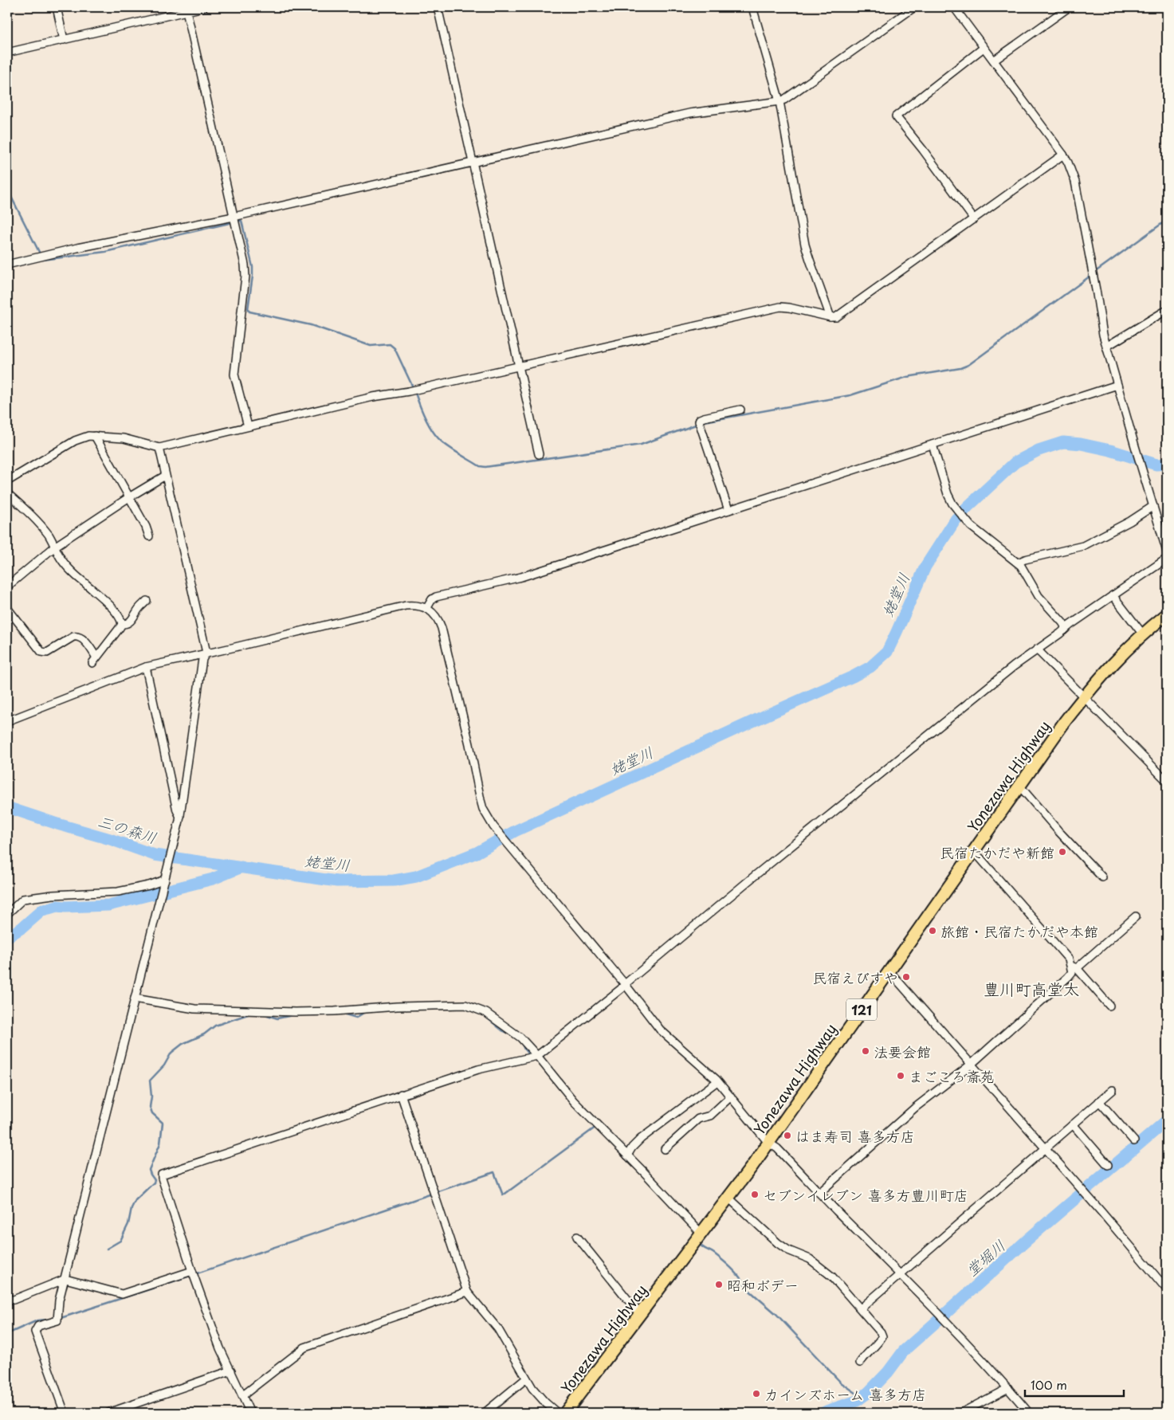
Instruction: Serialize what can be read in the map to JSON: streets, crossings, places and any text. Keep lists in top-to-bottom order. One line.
{"streets":{"highway":["Yonezawa Highway","121"]},"districts":["豊川町高堂太"],"water":["姥堂川","三の森川","堂堀川"],"places":["民宿たかだや新館","旅館・民宿たかだや本館","民宿えびすや","法要会館","まごころ斎苑","はま寿司 喜多方店","セブンイレブン 喜多方豊川町店","昭和ボデー","カインズホーム 喜多方店"],"scale_bar":"100 m"}
